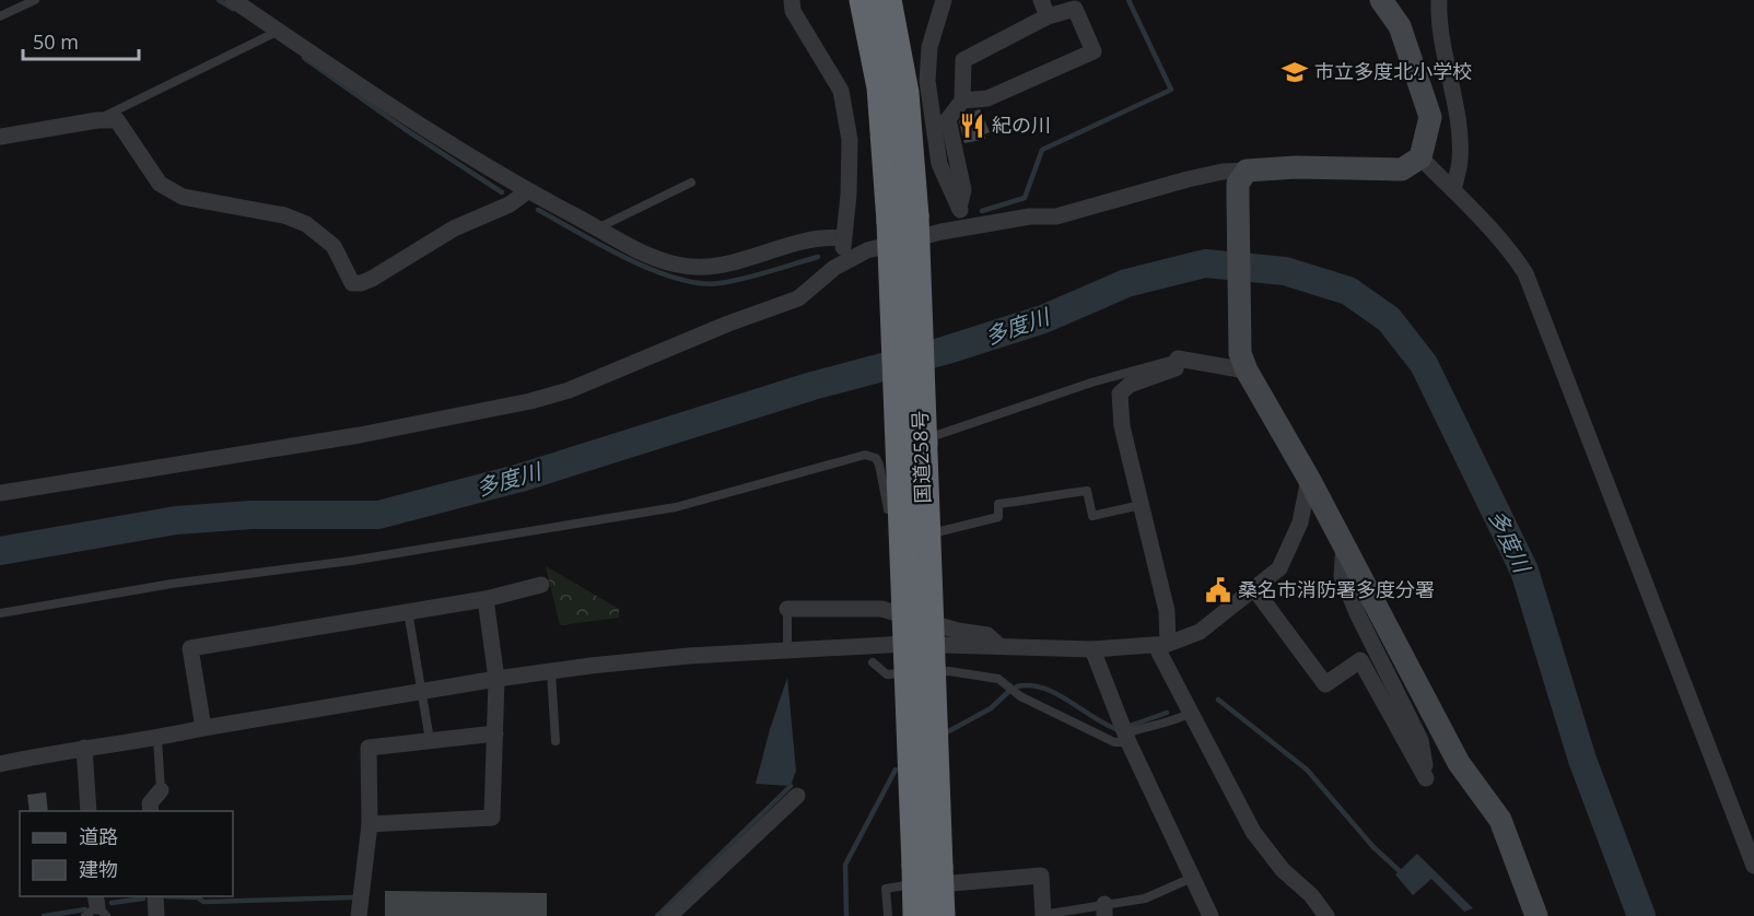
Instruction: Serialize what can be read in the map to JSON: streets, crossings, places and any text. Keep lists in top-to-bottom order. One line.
{"streets":{"highway":["国道258号"]},"water":["多度川"],"places":{"school or university":["市立多度北小学校"],"restaurant":["紀の川"],"public building":["桑名市消防署多度分署"]},"legend":["道路","建物"],"scale_bar":"50 m"}
